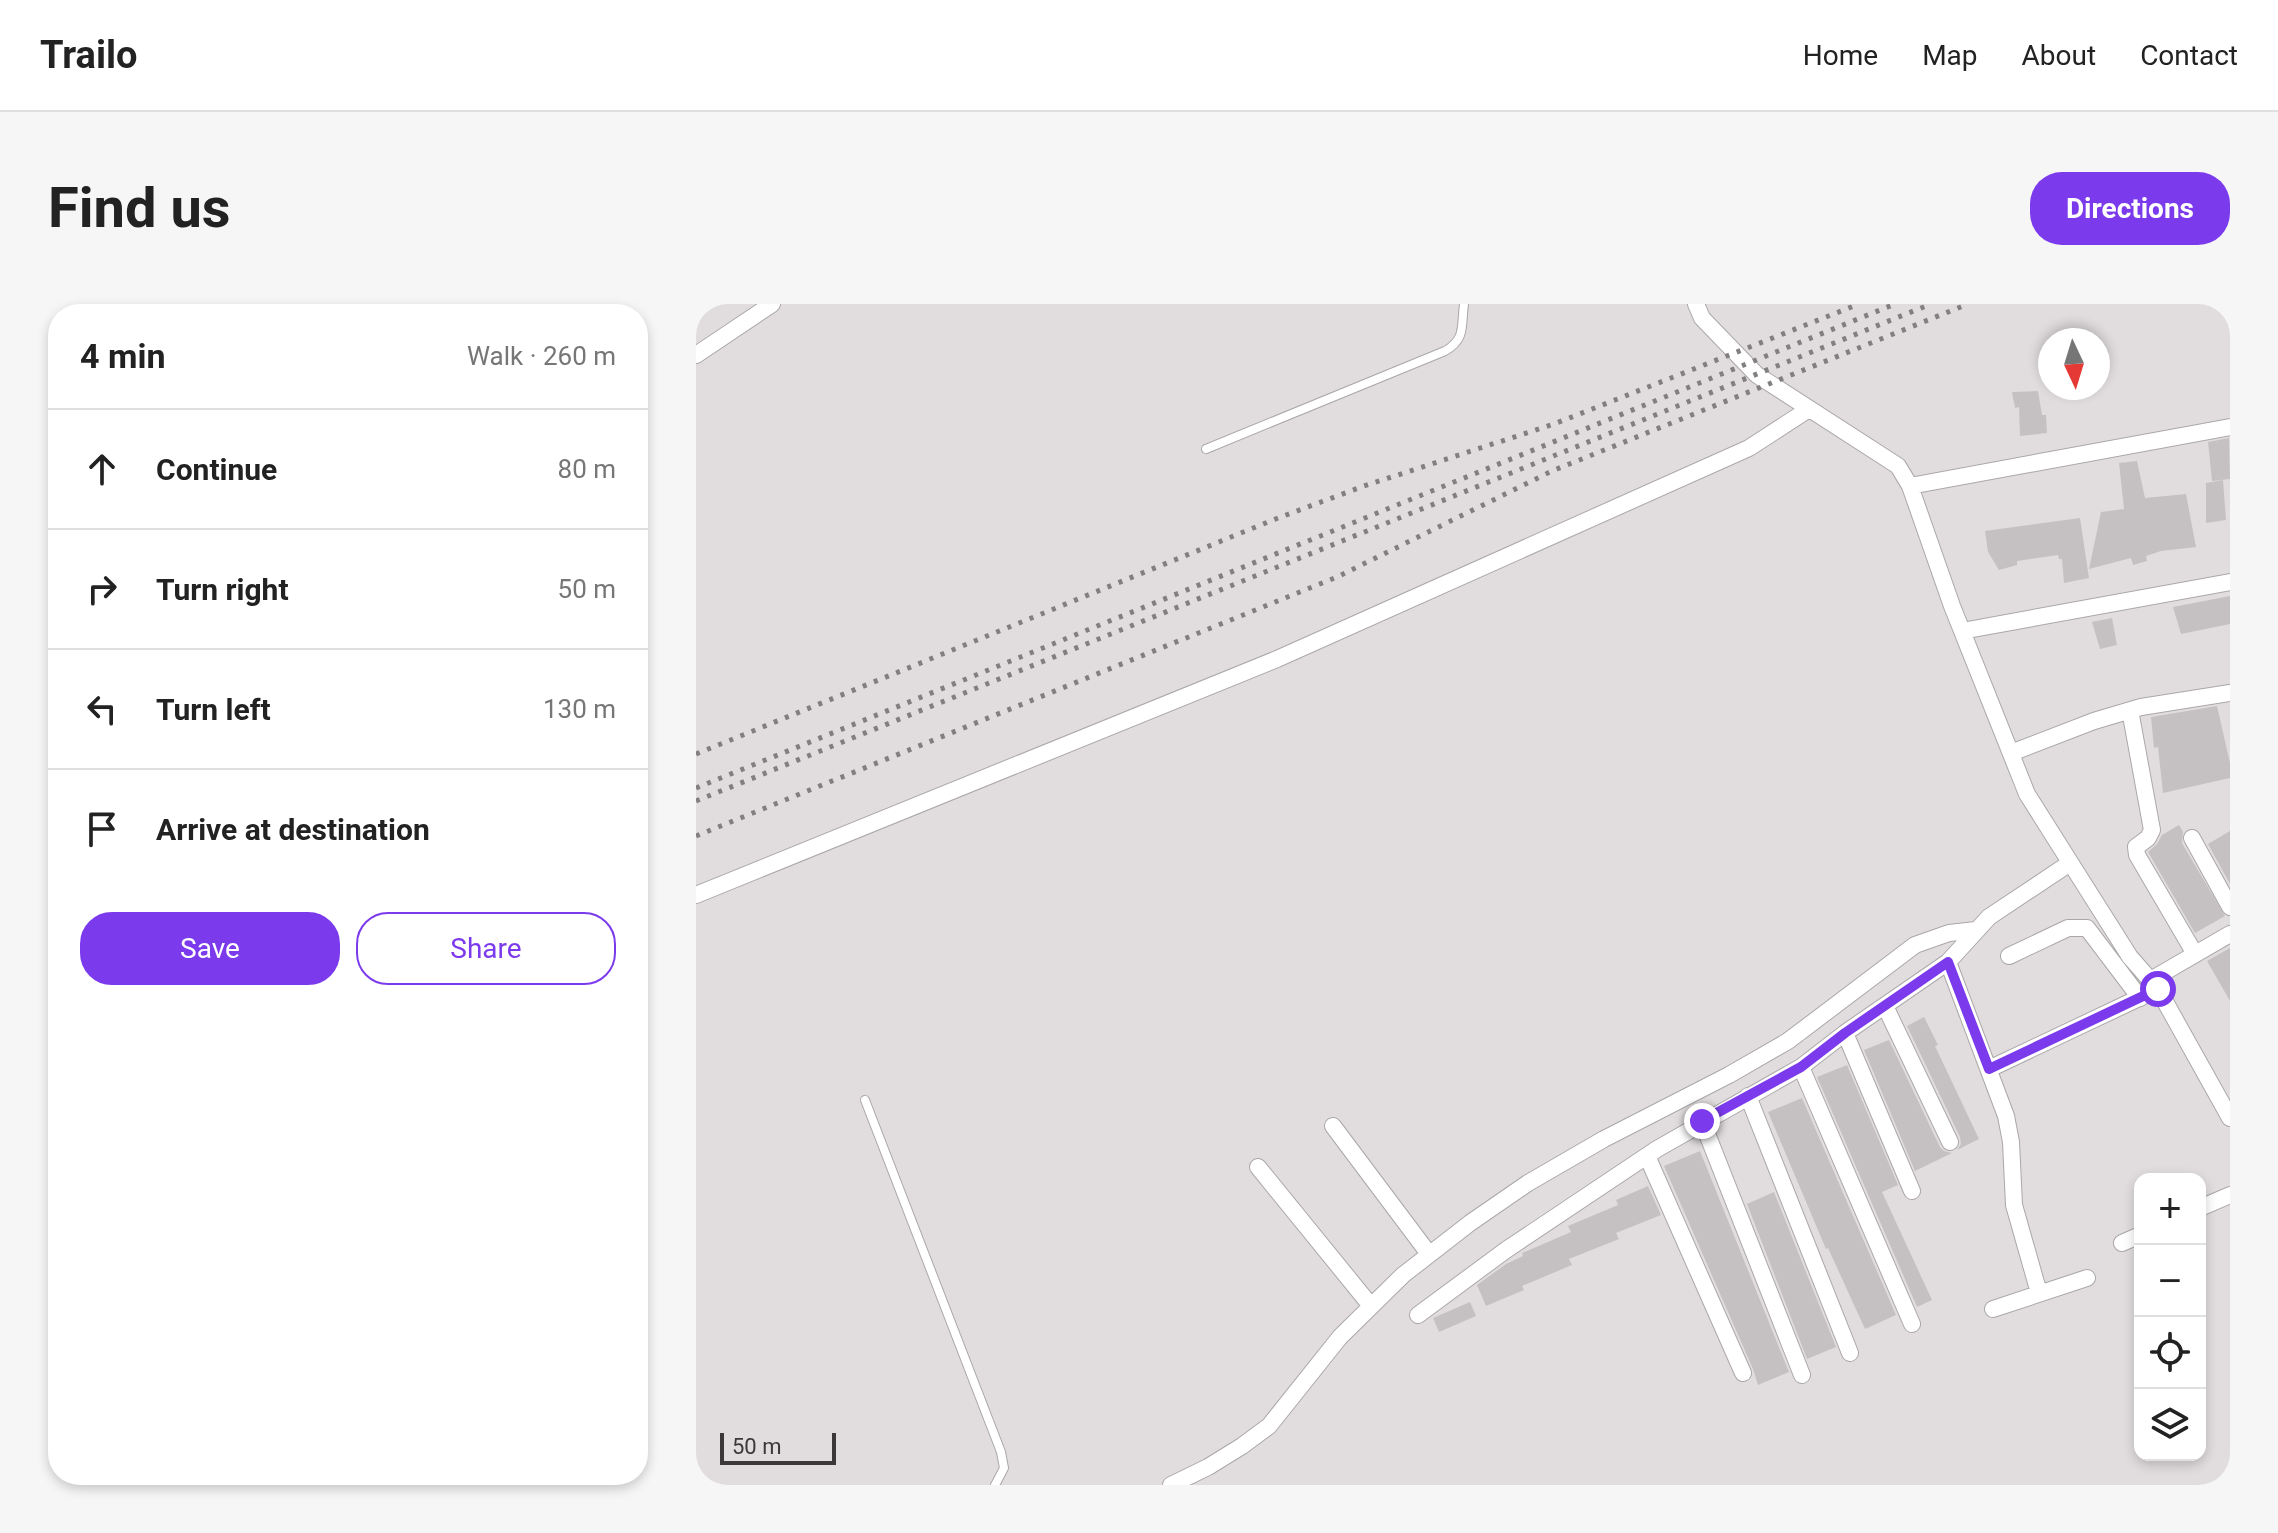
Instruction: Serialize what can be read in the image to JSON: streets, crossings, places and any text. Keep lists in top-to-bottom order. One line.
{"scale_bar":"50 m","north":"bottom","page":{"header":"Trailo","nav":["Home","Map","About","Contact"],"buttons":["Directions",["Save","Share"]],"title":"Find us","heading":["4 min","Walk · 260 m"],"list":[["Continue","80 m"],["Turn right","50 m"],["Turn left","130 m"],"Arrive at destination"],"map_buttons":["+","−"],"scale":"50 m"}}
